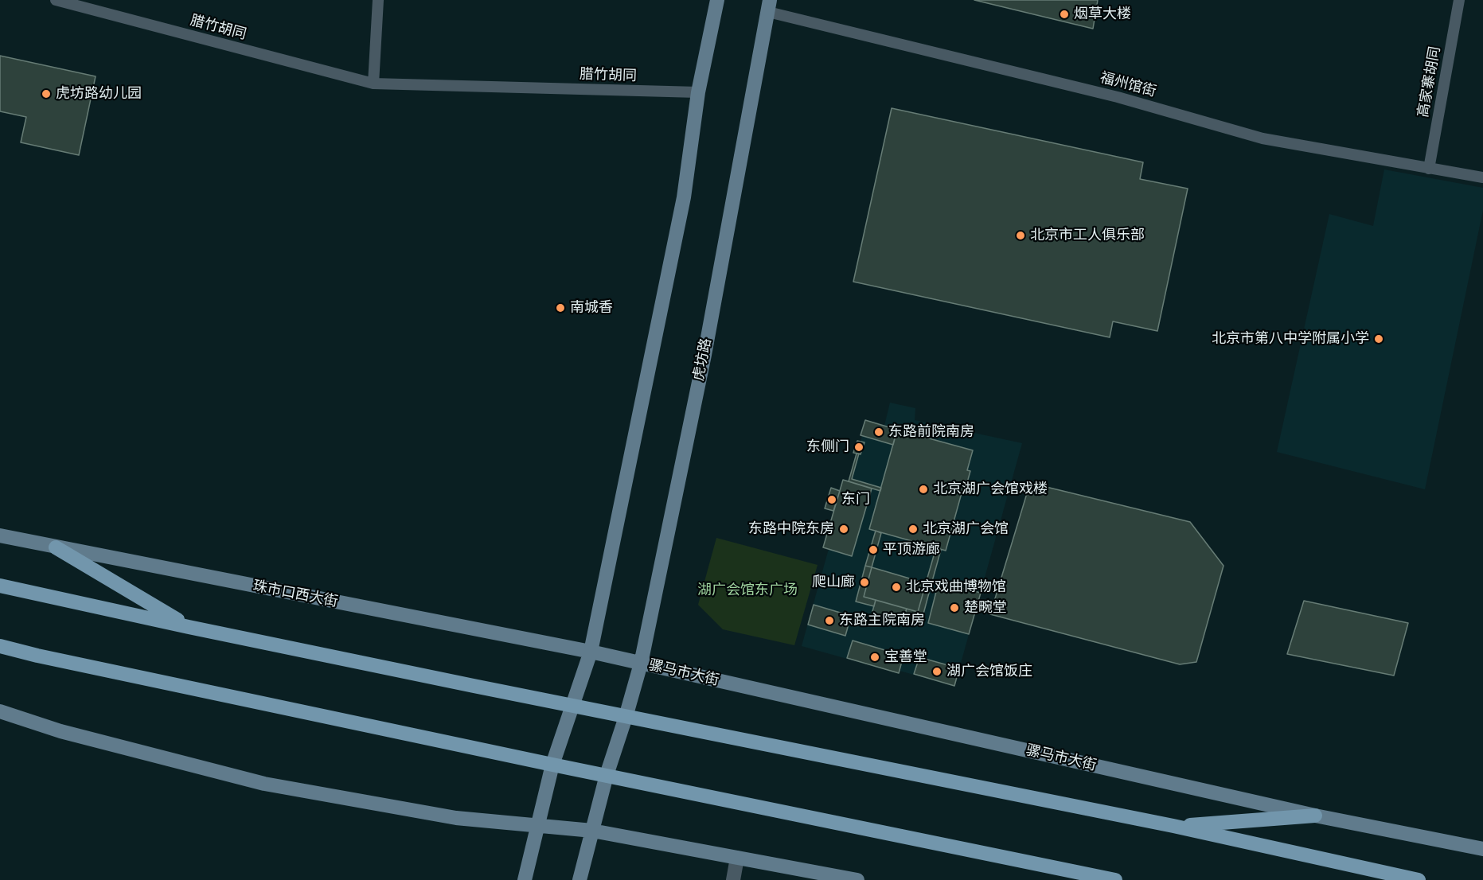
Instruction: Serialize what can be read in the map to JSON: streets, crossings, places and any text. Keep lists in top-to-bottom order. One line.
{"streets":{"street":["虎坊路","珠市口西大街","骡马市大街"],"lane":["腊竹胡同","高家寨胡同","福州馆街"]},"crossings":[["高家寨胡同","福州馆街"],["福州馆街","虎坊路"],["虎坊路","珠市口西大街"],["虎坊路","骡马市大街"],["珠市口西大街","骡马市大街"]],"parks":["湖广会馆东广场"],"places":["烟草大楼","虎坊路幼儿园","北京市工人俱乐部","南城香","北京市第八中学附属小学","东路前院南房","东侧门","北京湖广会馆戏楼","东门","东路中院东房","北京湖广会馆","平顶游廊","爬山廊","北京戏曲博物馆","楚畹堂","东路主院南房","宝善堂","湖广会馆饭庄"]}
